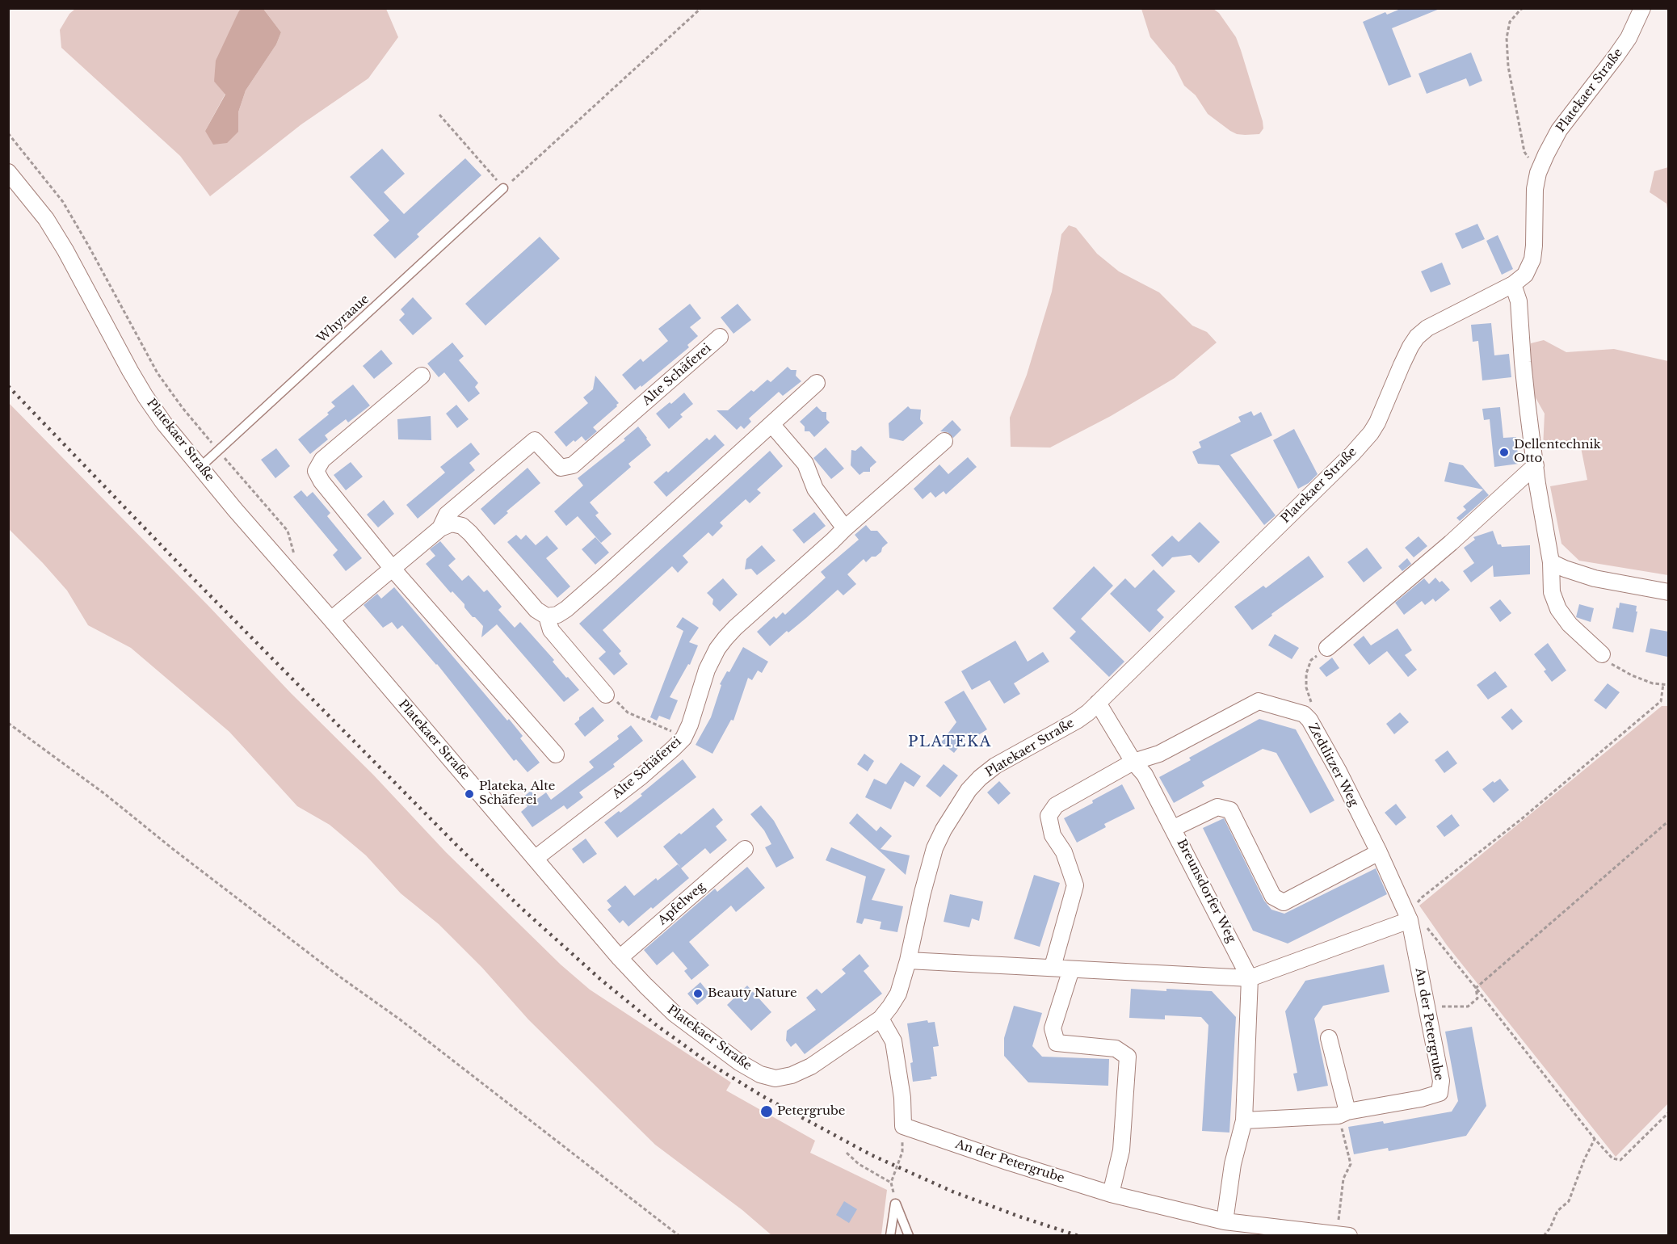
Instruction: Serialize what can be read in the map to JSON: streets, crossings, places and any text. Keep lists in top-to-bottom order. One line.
{"streets":{"street":["Platekaer Straße","Alte Schäferei","Zedtlitzer Weg","Breunsdorfer Weg","Apfelweg","An der Petergrube"],"lane":["Whyraaue"]},"crossings":[["Platekaer Straße","Whyraaue"],["Platekaer Straße","Alte Schäferei"],["Platekaer Straße","Apfelweg"],["Zedtlitzer Weg","Breunsdorfer Weg"]],"districts":["PLATEKA"],"places":["Dellentechnik Otto","Plateka, Alte Schäferei","Beauty Nature","Petergrube"]}
